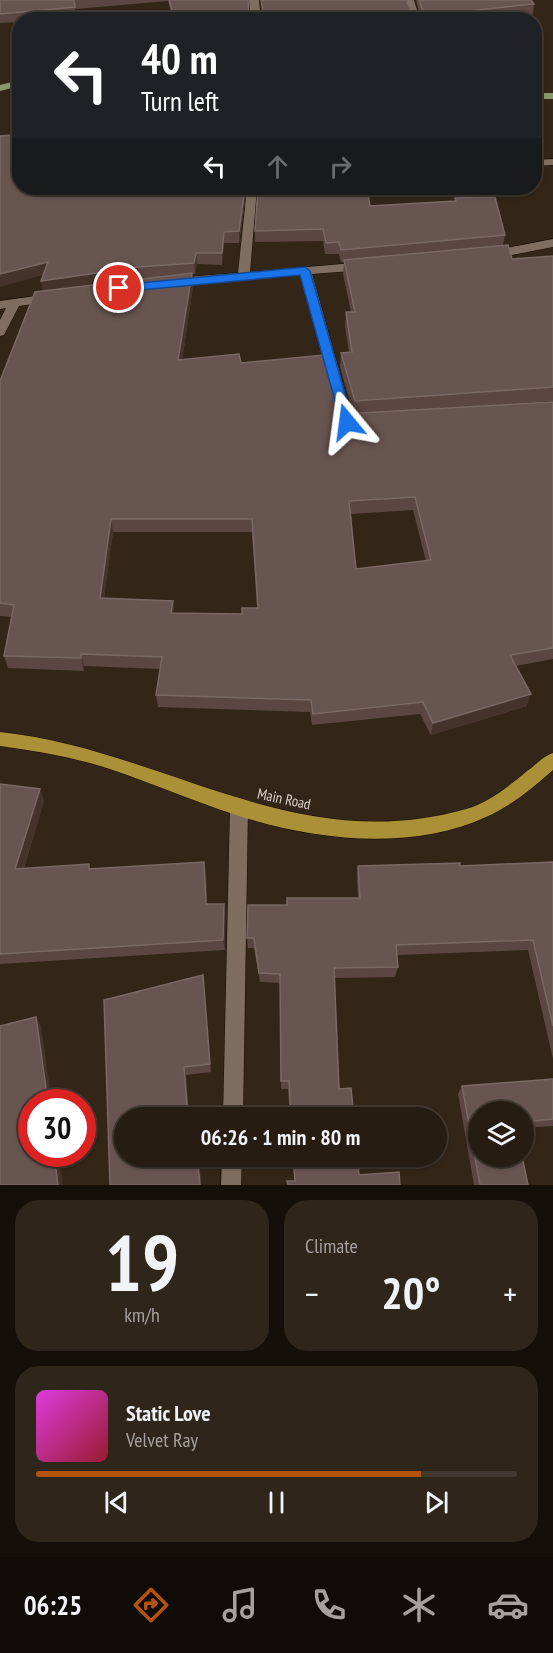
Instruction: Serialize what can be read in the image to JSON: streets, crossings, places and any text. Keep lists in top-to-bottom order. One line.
{"streets":{"main road":["Main Road"]},"page":{"turn":["40 m","Turn left"],"limit":"30","trip":"06:26 · 1 min · 80 m","tile":[["19","km/h"],"Climate"],"heat":["−","20°","+"],"song":["Static Love","Velvet Ray"],"tabs":"06:25"}}
